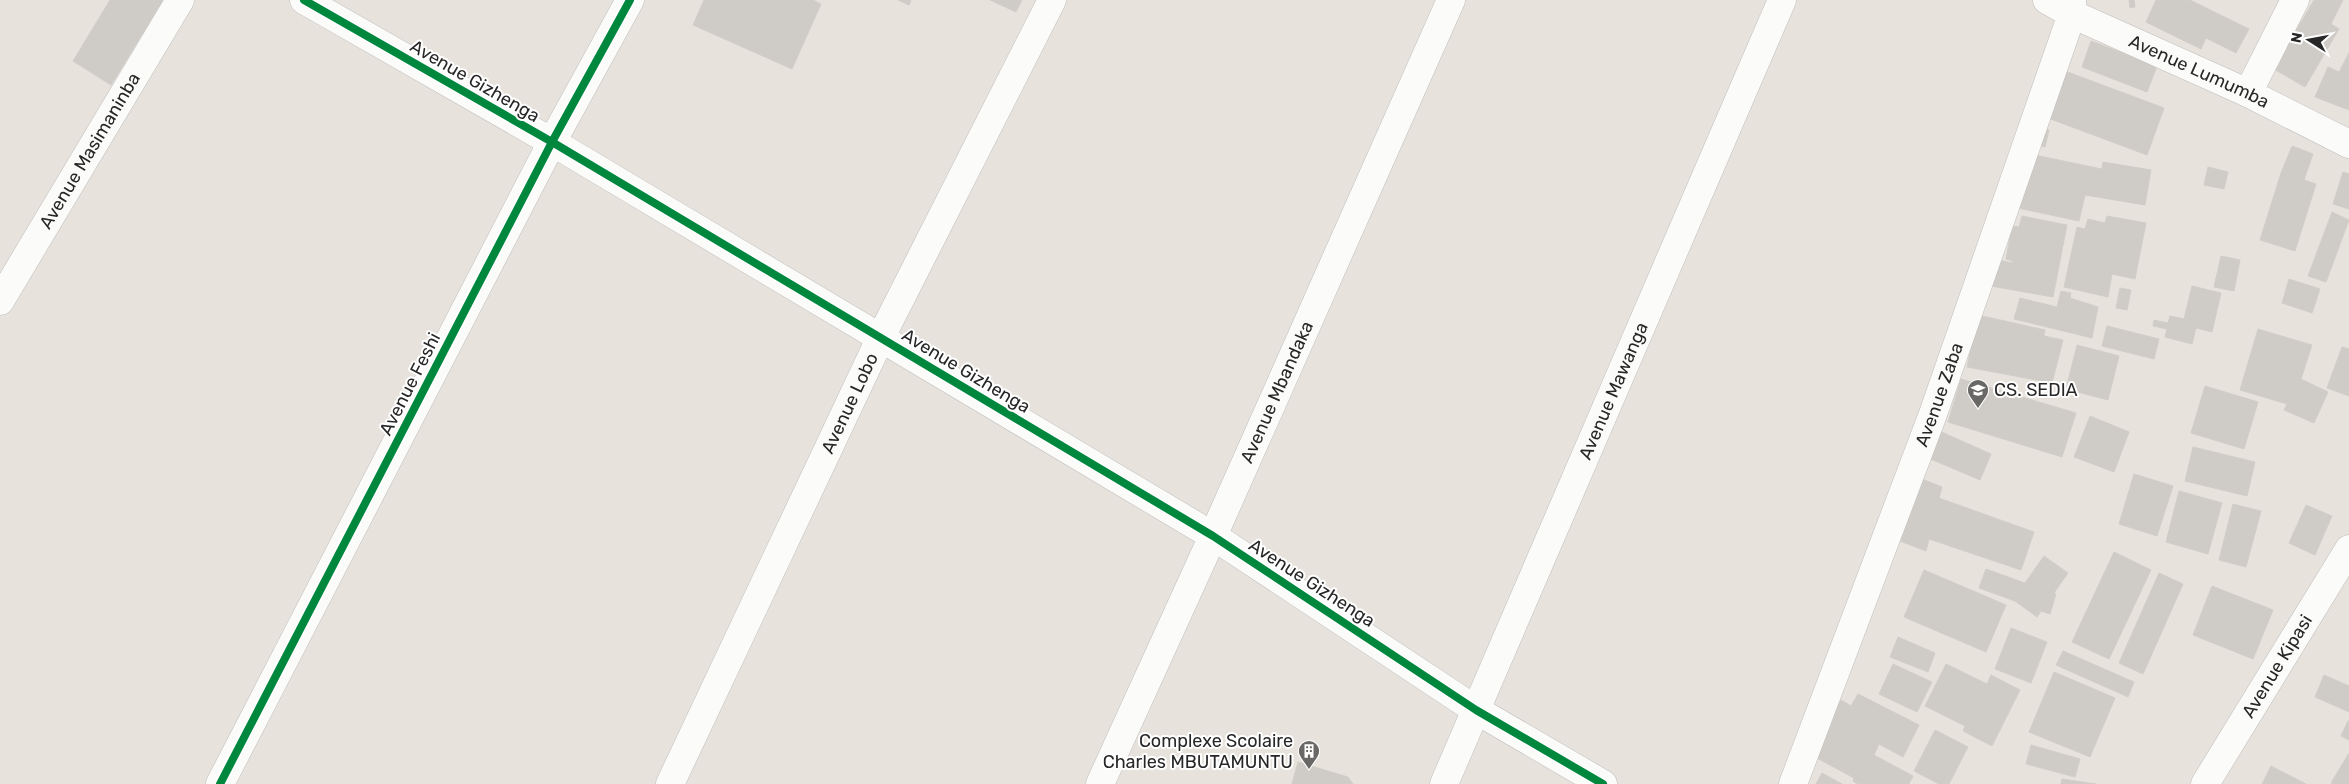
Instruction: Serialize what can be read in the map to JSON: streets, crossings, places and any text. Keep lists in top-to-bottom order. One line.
{"streets":{"street":["Avenue Lumumba","Avenue Gizhenga","Avenue Masimaninba","Avenue Feshi","Avenue Mawanga","Avenue Mbandaka","Avenue Zaba","Avenue Lobo","Avenue Kipasi"]},"crossings":[["Avenue Lumumba","Avenue Zaba"],["Avenue Gizhenga","Avenue Feshi"],["Avenue Gizhenga","Avenue Mawanga"],["Avenue Gizhenga","Avenue Mbandaka"],["Avenue Gizhenga","Avenue Lobo"]],"places":{"school or university":["CS. SEDIA"],"building":["Complexe Scolaire Charles MBUTAMUNTU"]},"north":"left"}
